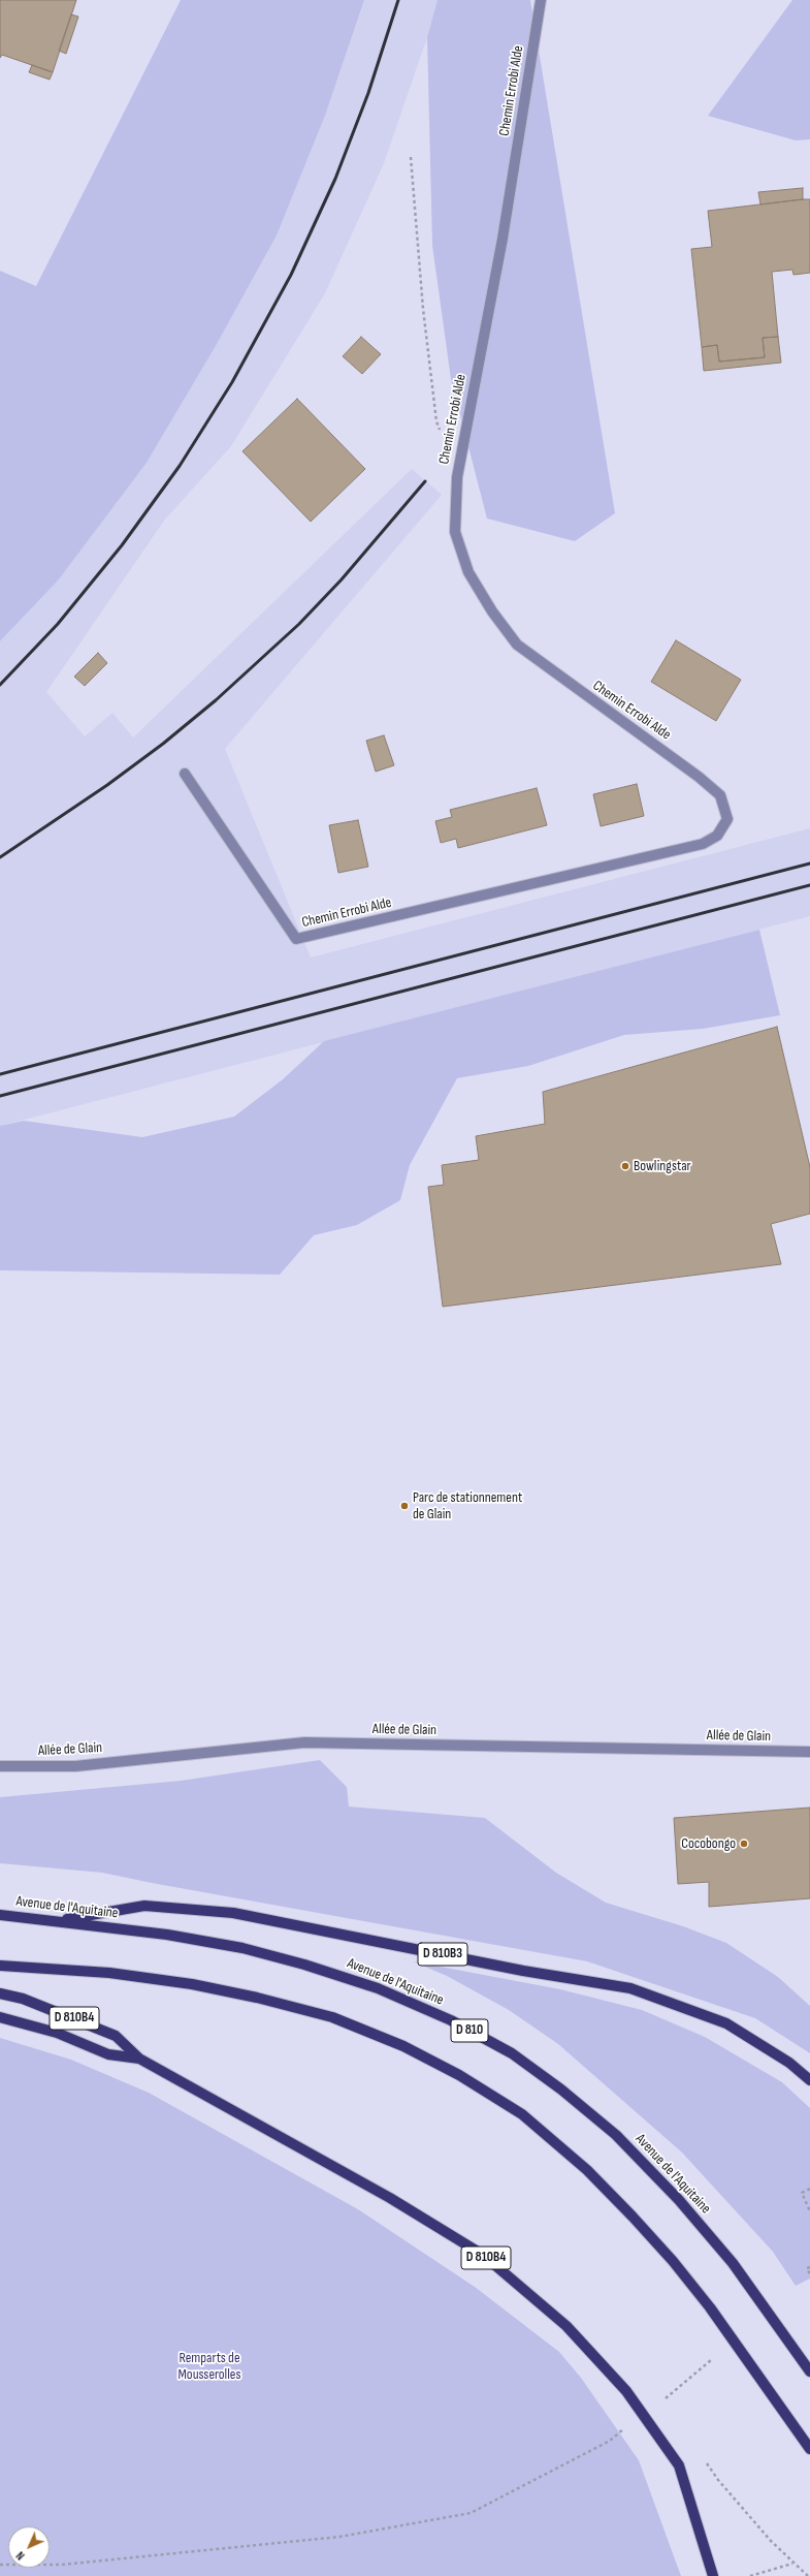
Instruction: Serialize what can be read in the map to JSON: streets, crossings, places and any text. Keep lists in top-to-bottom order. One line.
{"streets":{"main road":["Avenue de l'Aquitaine","D 810B3","D 810B4","D 810"],"street":["Chemin Errobi Alde","Allée de Glain"]},"crossings":[["Avenue de l'Aquitaine","D 810B3"]],"parks":["Remparts de Mousserolles"],"places":["Bowlingstar","Parc de stationnement de Glain","Cocobongo"],"north":"bottom left"}
